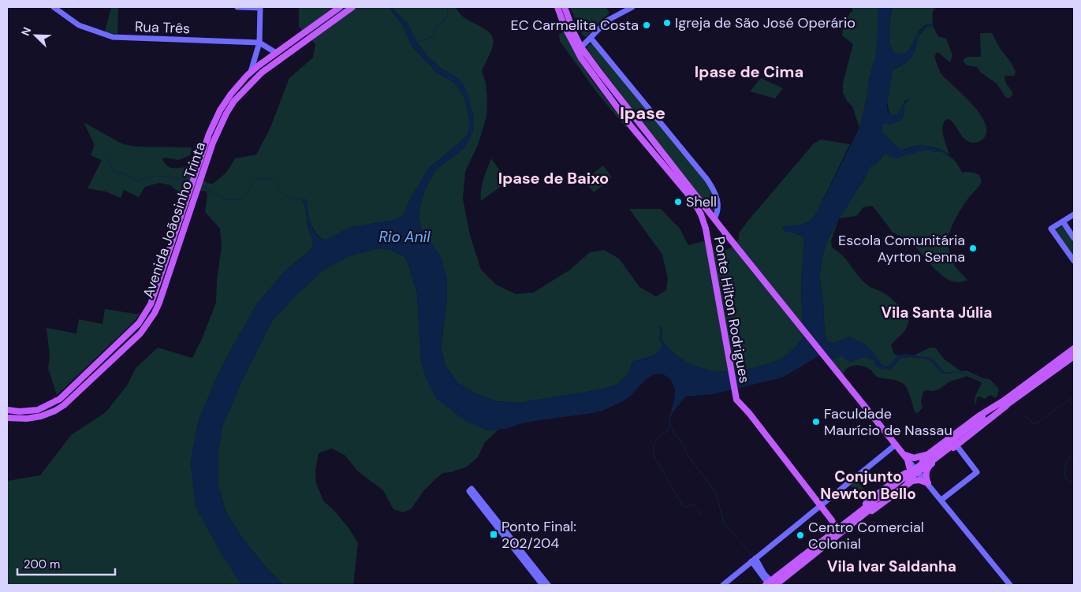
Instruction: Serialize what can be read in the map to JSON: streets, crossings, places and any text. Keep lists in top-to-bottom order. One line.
{"streets":{"main road":["Avenida Joãosinho Trinta","Ponte Hilton Rodrigues"],"street":["Rua Três"]},"crossings":[["Rua Três","Avenida Joãosinho Trinta"]],"districts":["Ipase de Cima","Ipase","Ipase de Baixo","Vila Santa Júlia","Conjunto Newton Bello","Vila Ivar Saldanha"],"water":["Rio Anil"],"places":{"other":["Igreja de São José Operário","EC Carmelita Costa","Shell","Escola Comunitária Ayrton Senna","Faculdade Maurício de Nassau","Centro Comercial Colonial"],"transit":["Ponto Final: 202/204"]},"scale_bar":"200 m","north":"top left"}
